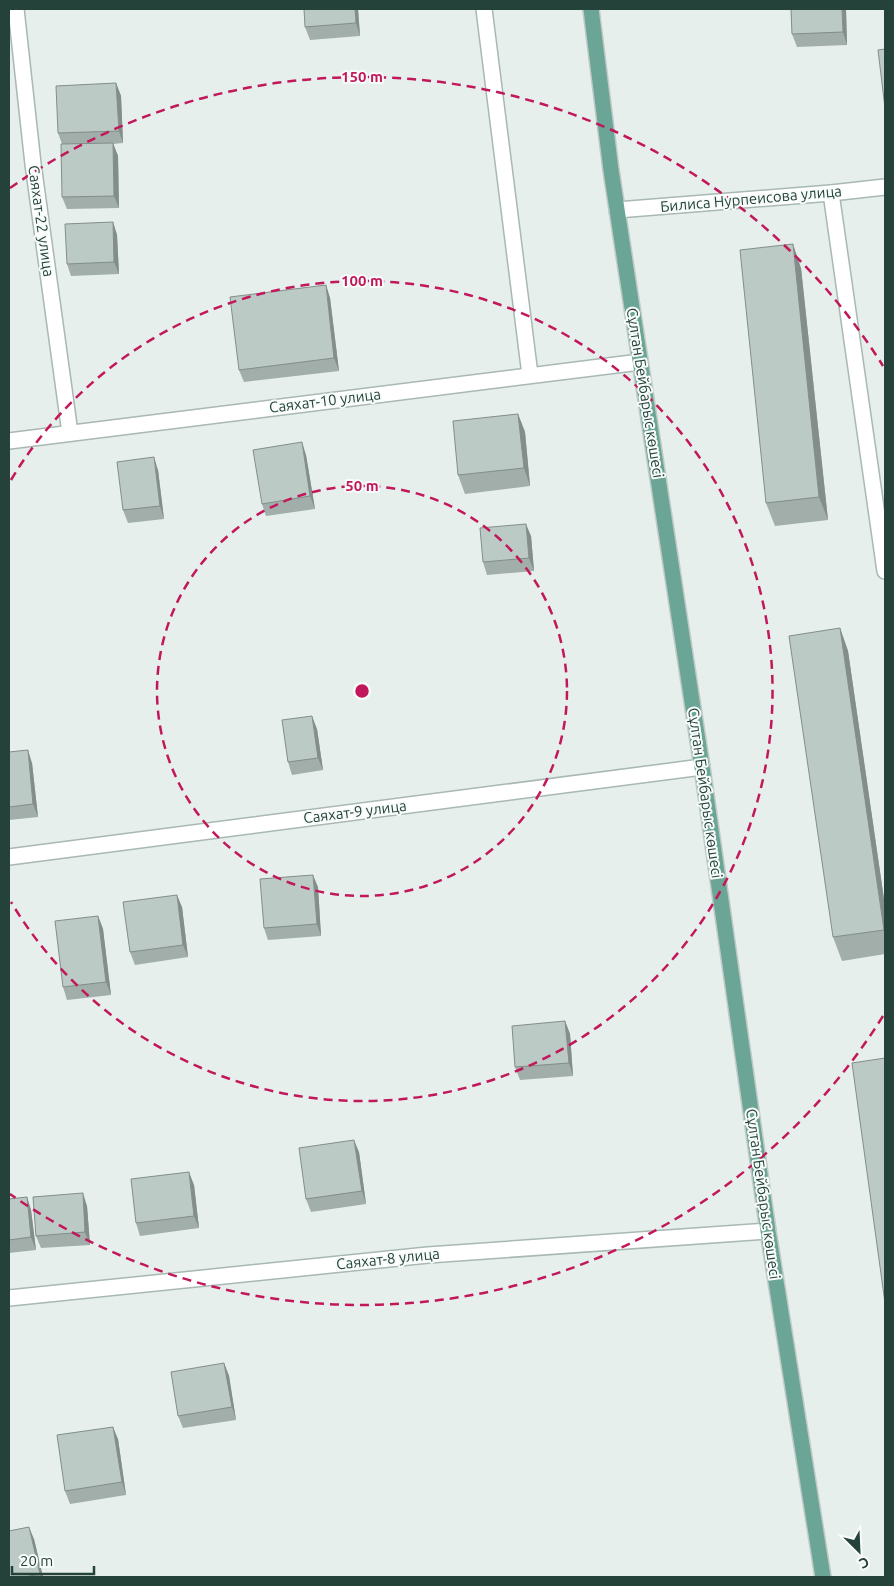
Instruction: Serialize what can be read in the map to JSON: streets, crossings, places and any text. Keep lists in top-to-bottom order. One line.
{"streets":{"main road":["Сұлтан Бейбарыс көшесі"],"street":["Билиса Нурпеисова улица","Саяхат-22 улица","Саяхат-10 улица","Саяхат-9 улица","Саяхат-8 улица"]},"crossings":[["Билиса Нурпеисова улица","Сұлтан Бейбарыс көшесі"],["Саяхат-22 улица","Саяхат-10 улица"],["Сұлтан Бейбарыс көшесі","Саяхат-10 улица"],["Сұлтан Бейбарыс көшесі","Саяхат-9 улица"],["Сұлтан Бейбарыс көшесі","Саяхат-8 улица"]],"scale_bar":"20 m","north":"bottom right","rings":["150 m","100 m","50 m"]}
